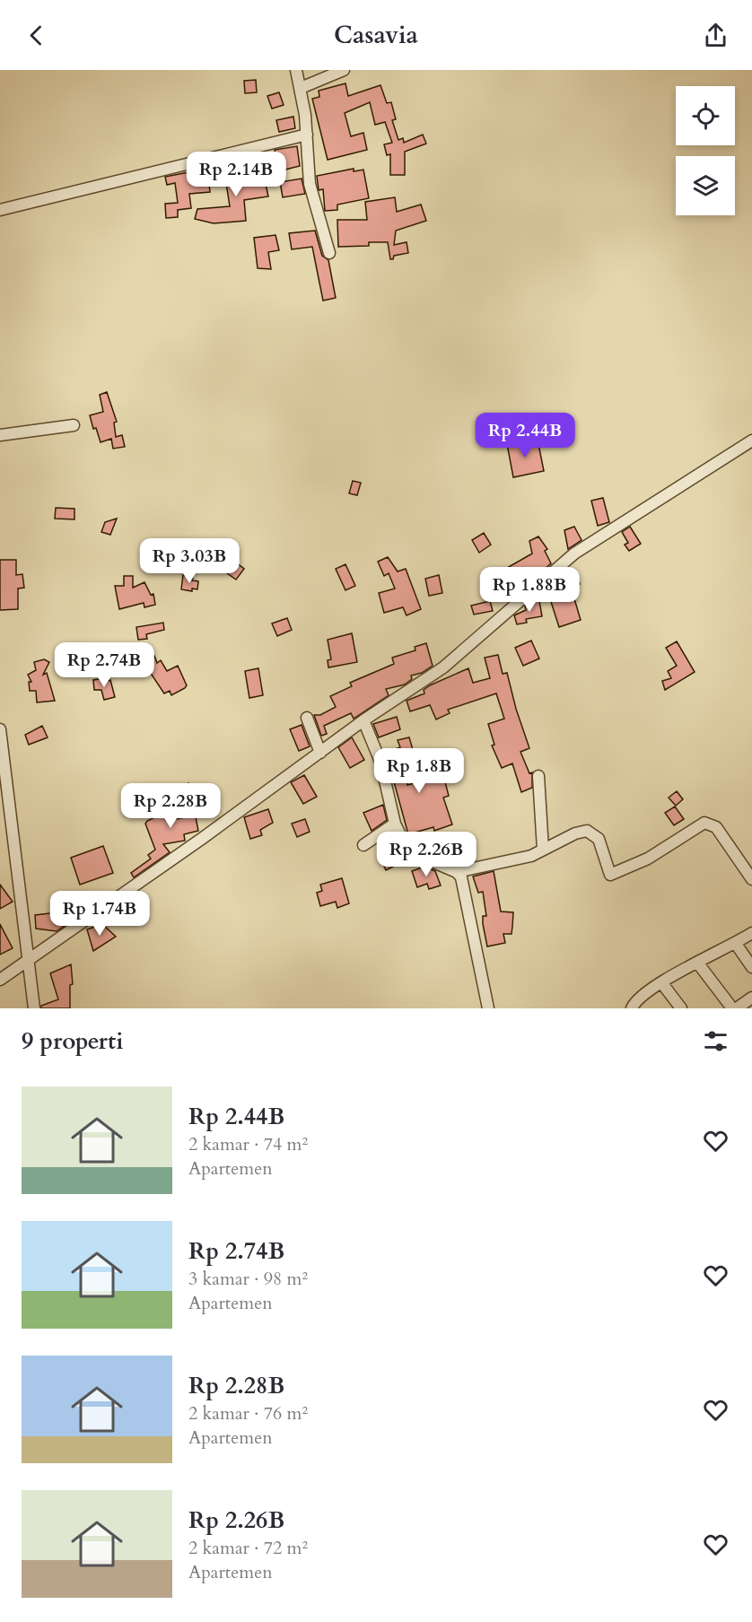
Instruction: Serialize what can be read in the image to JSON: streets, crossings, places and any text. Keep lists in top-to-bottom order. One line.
{"page":{"header":"Casavia","price":["Rp 2.14B","Rp 2.44B","Rp 3.03B","Rp 1.88B","Rp 2.74B","Rp 1.8B","Rp 2.28B","Rp 2.26B","Rp 1.74B"],"heading":"9 properti","list":[{"name":"Rp 2.44B","note":"2 kamar · 74 m² · Apartemen"},{"name":"Rp 2.74B","note":"3 kamar · 98 m² · Apartemen"},{"name":"Rp 2.28B","note":"2 kamar · 76 m² · Apartemen"},{"name":"Rp 2.26B","note":"2 kamar · 72 m² · Apartemen"}]}}
